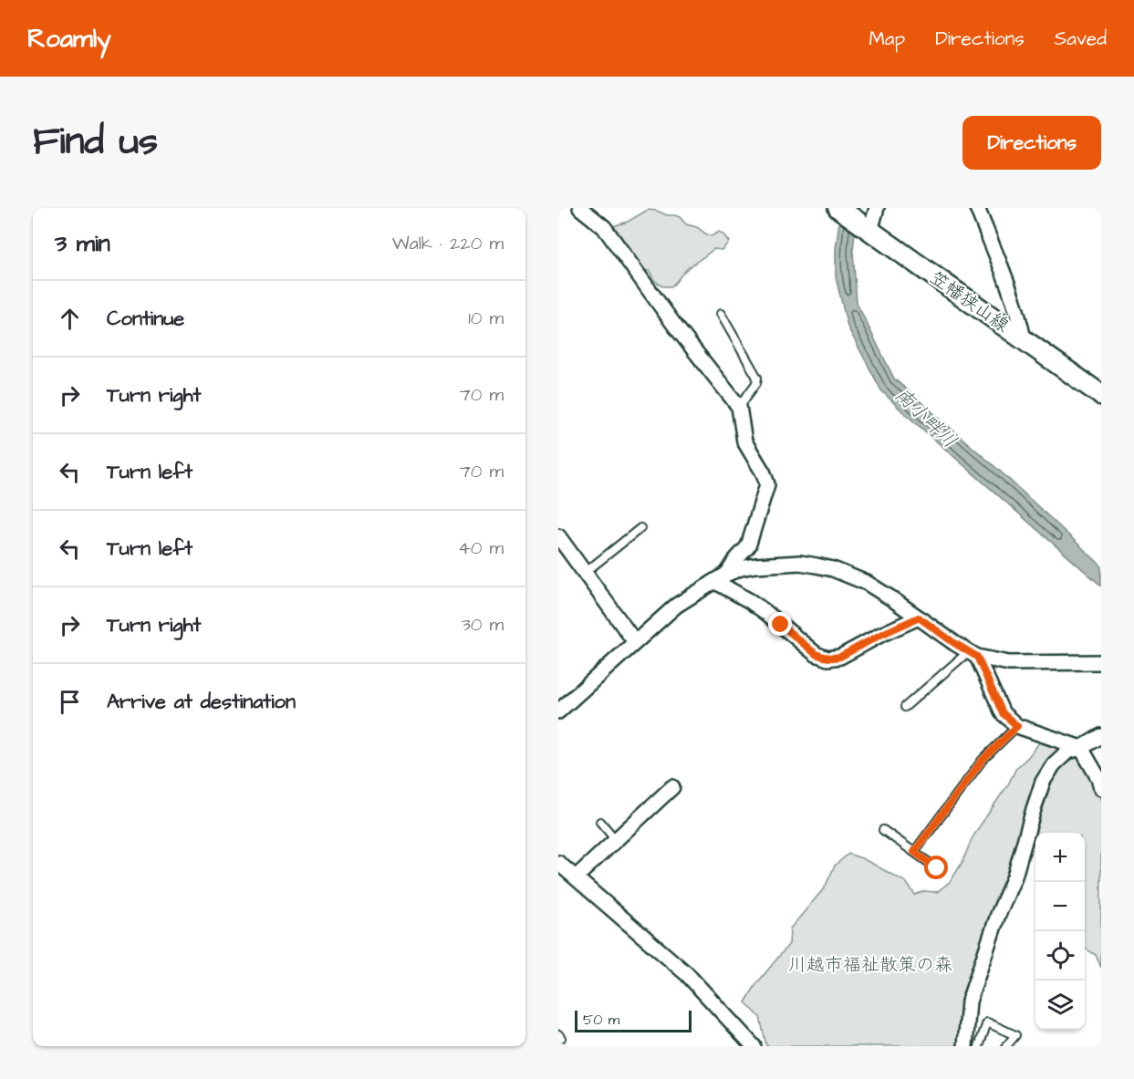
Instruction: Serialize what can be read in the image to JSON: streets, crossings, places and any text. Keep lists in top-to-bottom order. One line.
{"streets":{"main road":["笠幡狭山線"]},"water":["南小畔川"],"parks":["川越市福祉散策の森"],"scale_bar":"50 m","page":{"header":"Roamly","nav":["Map","Directions","Saved"],"title":"Find us","buttons":"Directions","heading":["3 min","Walk · 220 m"],"list":[["Continue","10 m"],["Turn right","70 m"],["Turn left","70 m"],["Turn left","40 m"],["Turn right","30 m"],"Arrive at destination"],"map_buttons":["+","−"],"scale":"50 m"}}
